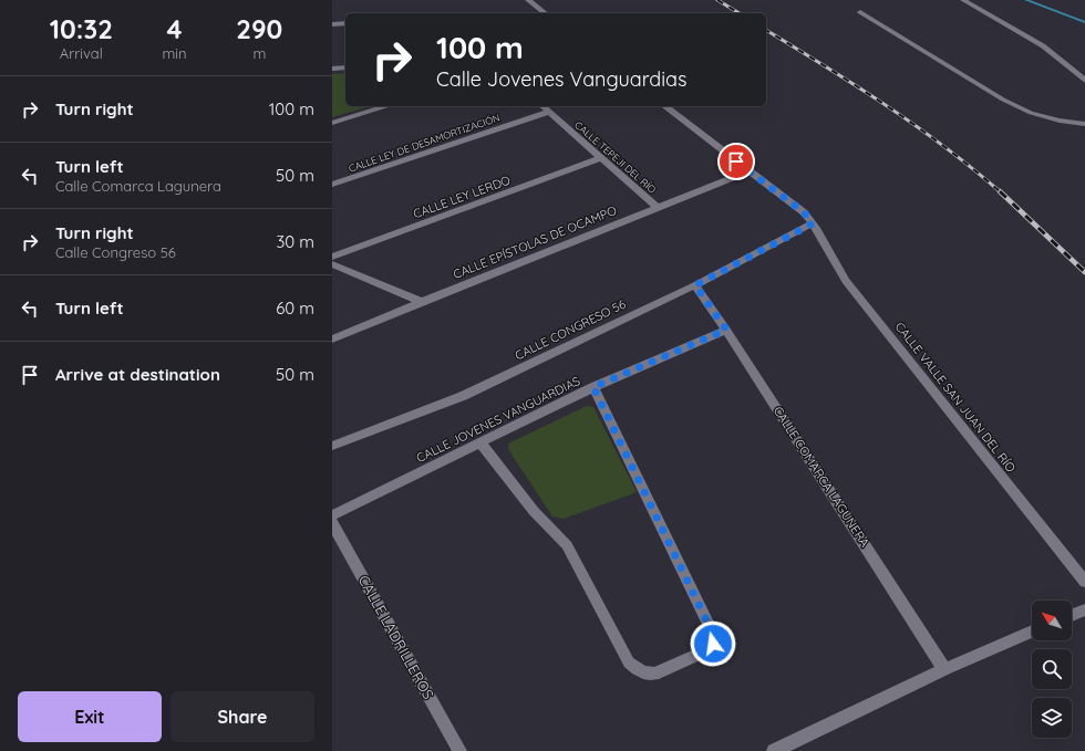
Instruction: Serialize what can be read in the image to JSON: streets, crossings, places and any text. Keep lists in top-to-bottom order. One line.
{"streets":{"street":["CALLE LEY DE DESAMORTIZACIÓN","CALLE TEPEJI DEL RÍO","CALLE LEY LERDO","CALLE EPÍSTOLAS DE OCAMPO","CALLE CONGRESO 56","CALLE VALLE SAN JUAN DEL RÍO","CALLE JOVENES VANGUARDIAS","CALLE COMARCA LAGUNERA","CALLE LADRILLEROS"]},"crossings":[["CALLE LEY DE DESAMORTIZACIÓN","CALLE TEPEJI DEL RÍO"],["CALLE TEPEJI DEL RÍO","CALLE LEY LERDO"],["CALLE TEPEJI DEL RÍO","CALLE EPÍSTOLAS DE OCAMPO"],["CALLE EPÍSTOLAS DE OCAMPO","CALLE VALLE SAN JUAN DEL RÍO"],["CALLE CONGRESO 56","CALLE VALLE SAN JUAN DEL RÍO"],["CALLE CONGRESO 56","CALLE COMARCA LAGUNERA"],["CALLE JOVENES VANGUARDIAS","CALLE COMARCA LAGUNERA"]],"north":"top left","page":{"eta":["10:32","Arrival","4","min","290","m"],"turn":["100 m","Calle Jovenes Vanguardias"],"list":[{"name":"Turn right","value":"100 m"},{"name":"Turn left","note":"Calle Comarca Lagunera","value":"50 m"},{"name":"Turn right","note":"Calle Congreso 56","value":"30 m"},{"name":"Turn left","value":"60 m"},{"name":"Arrive at destination","value":"50 m"}],"buttons":["Exit","Share"]}}
